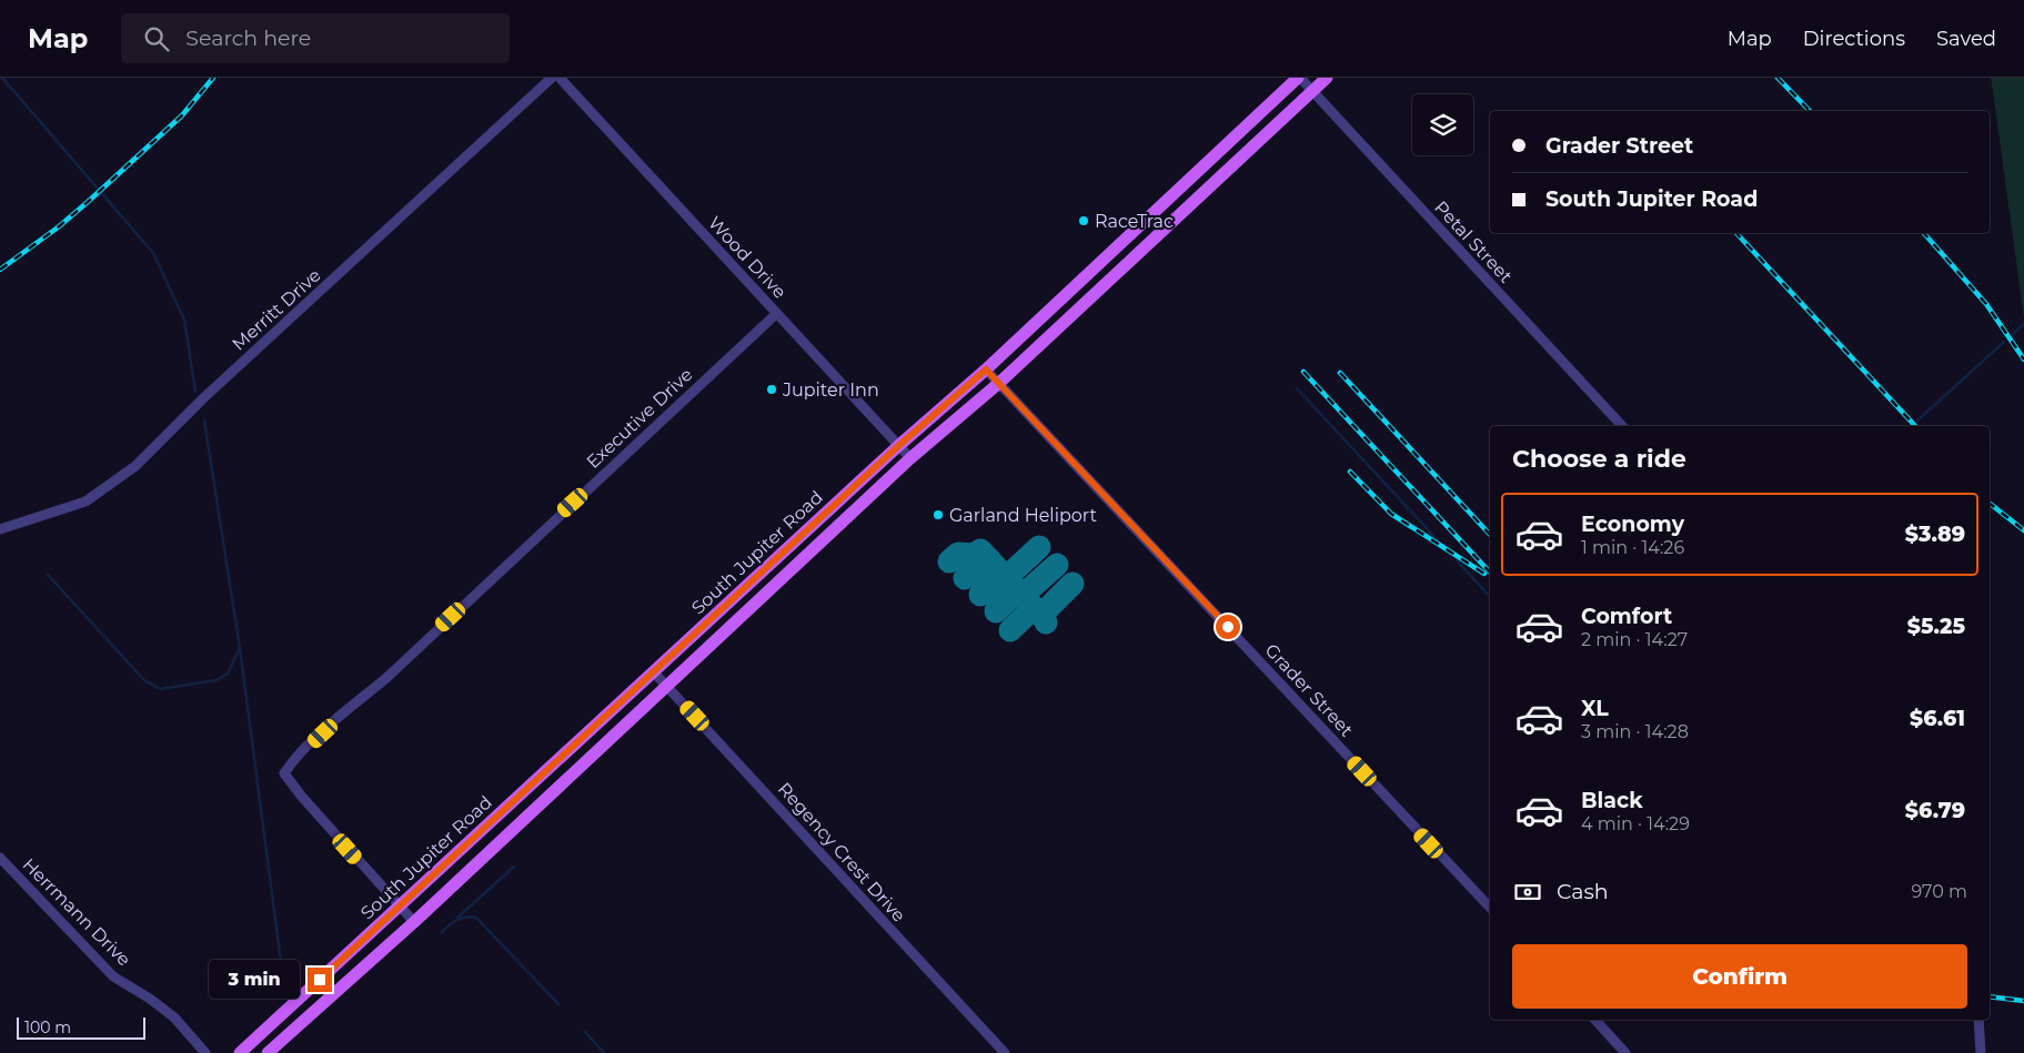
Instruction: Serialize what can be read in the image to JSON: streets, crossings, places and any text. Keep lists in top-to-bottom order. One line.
{"streets":{"main road":["South Jupiter Road"],"street":["Petal Street","Wood Drive","Merritt Drive","Executive Drive","Grader Street","Regency Crest Drive","Herrmann Drive"]},"crossings":[["Petal Street","South Jupiter Road"],["Wood Drive","Executive Drive"],["Wood Drive","South Jupiter Road"],["Executive Drive","South Jupiter Road"],["South Jupiter Road","Grader Street"],["South Jupiter Road","Regency Crest Drive"]],"places":["RaceTrac","Jupiter Inn","Garland Heliport"],"scale_bar":"100 m","page":{"header":"Map","search":"Search here","nav":["Map","Directions","Saved"],"banner":["Grader Street","South Jupiter Road"],"heading":"Choose a ride","list":[{"name":"Economy","note":"1 min · 14:26","value":"$3.89"},{"name":"Comfort","note":"2 min · 14:27","value":"$5.25"},{"name":"XL","note":"3 min · 14:28","value":"$6.61"},{"name":"Black","note":"4 min · 14:29","value":"$6.79"}],"pay":["Cash","970 m"],"buttons":"Confirm","bubble":"3 min","scale":"100 m"}}
